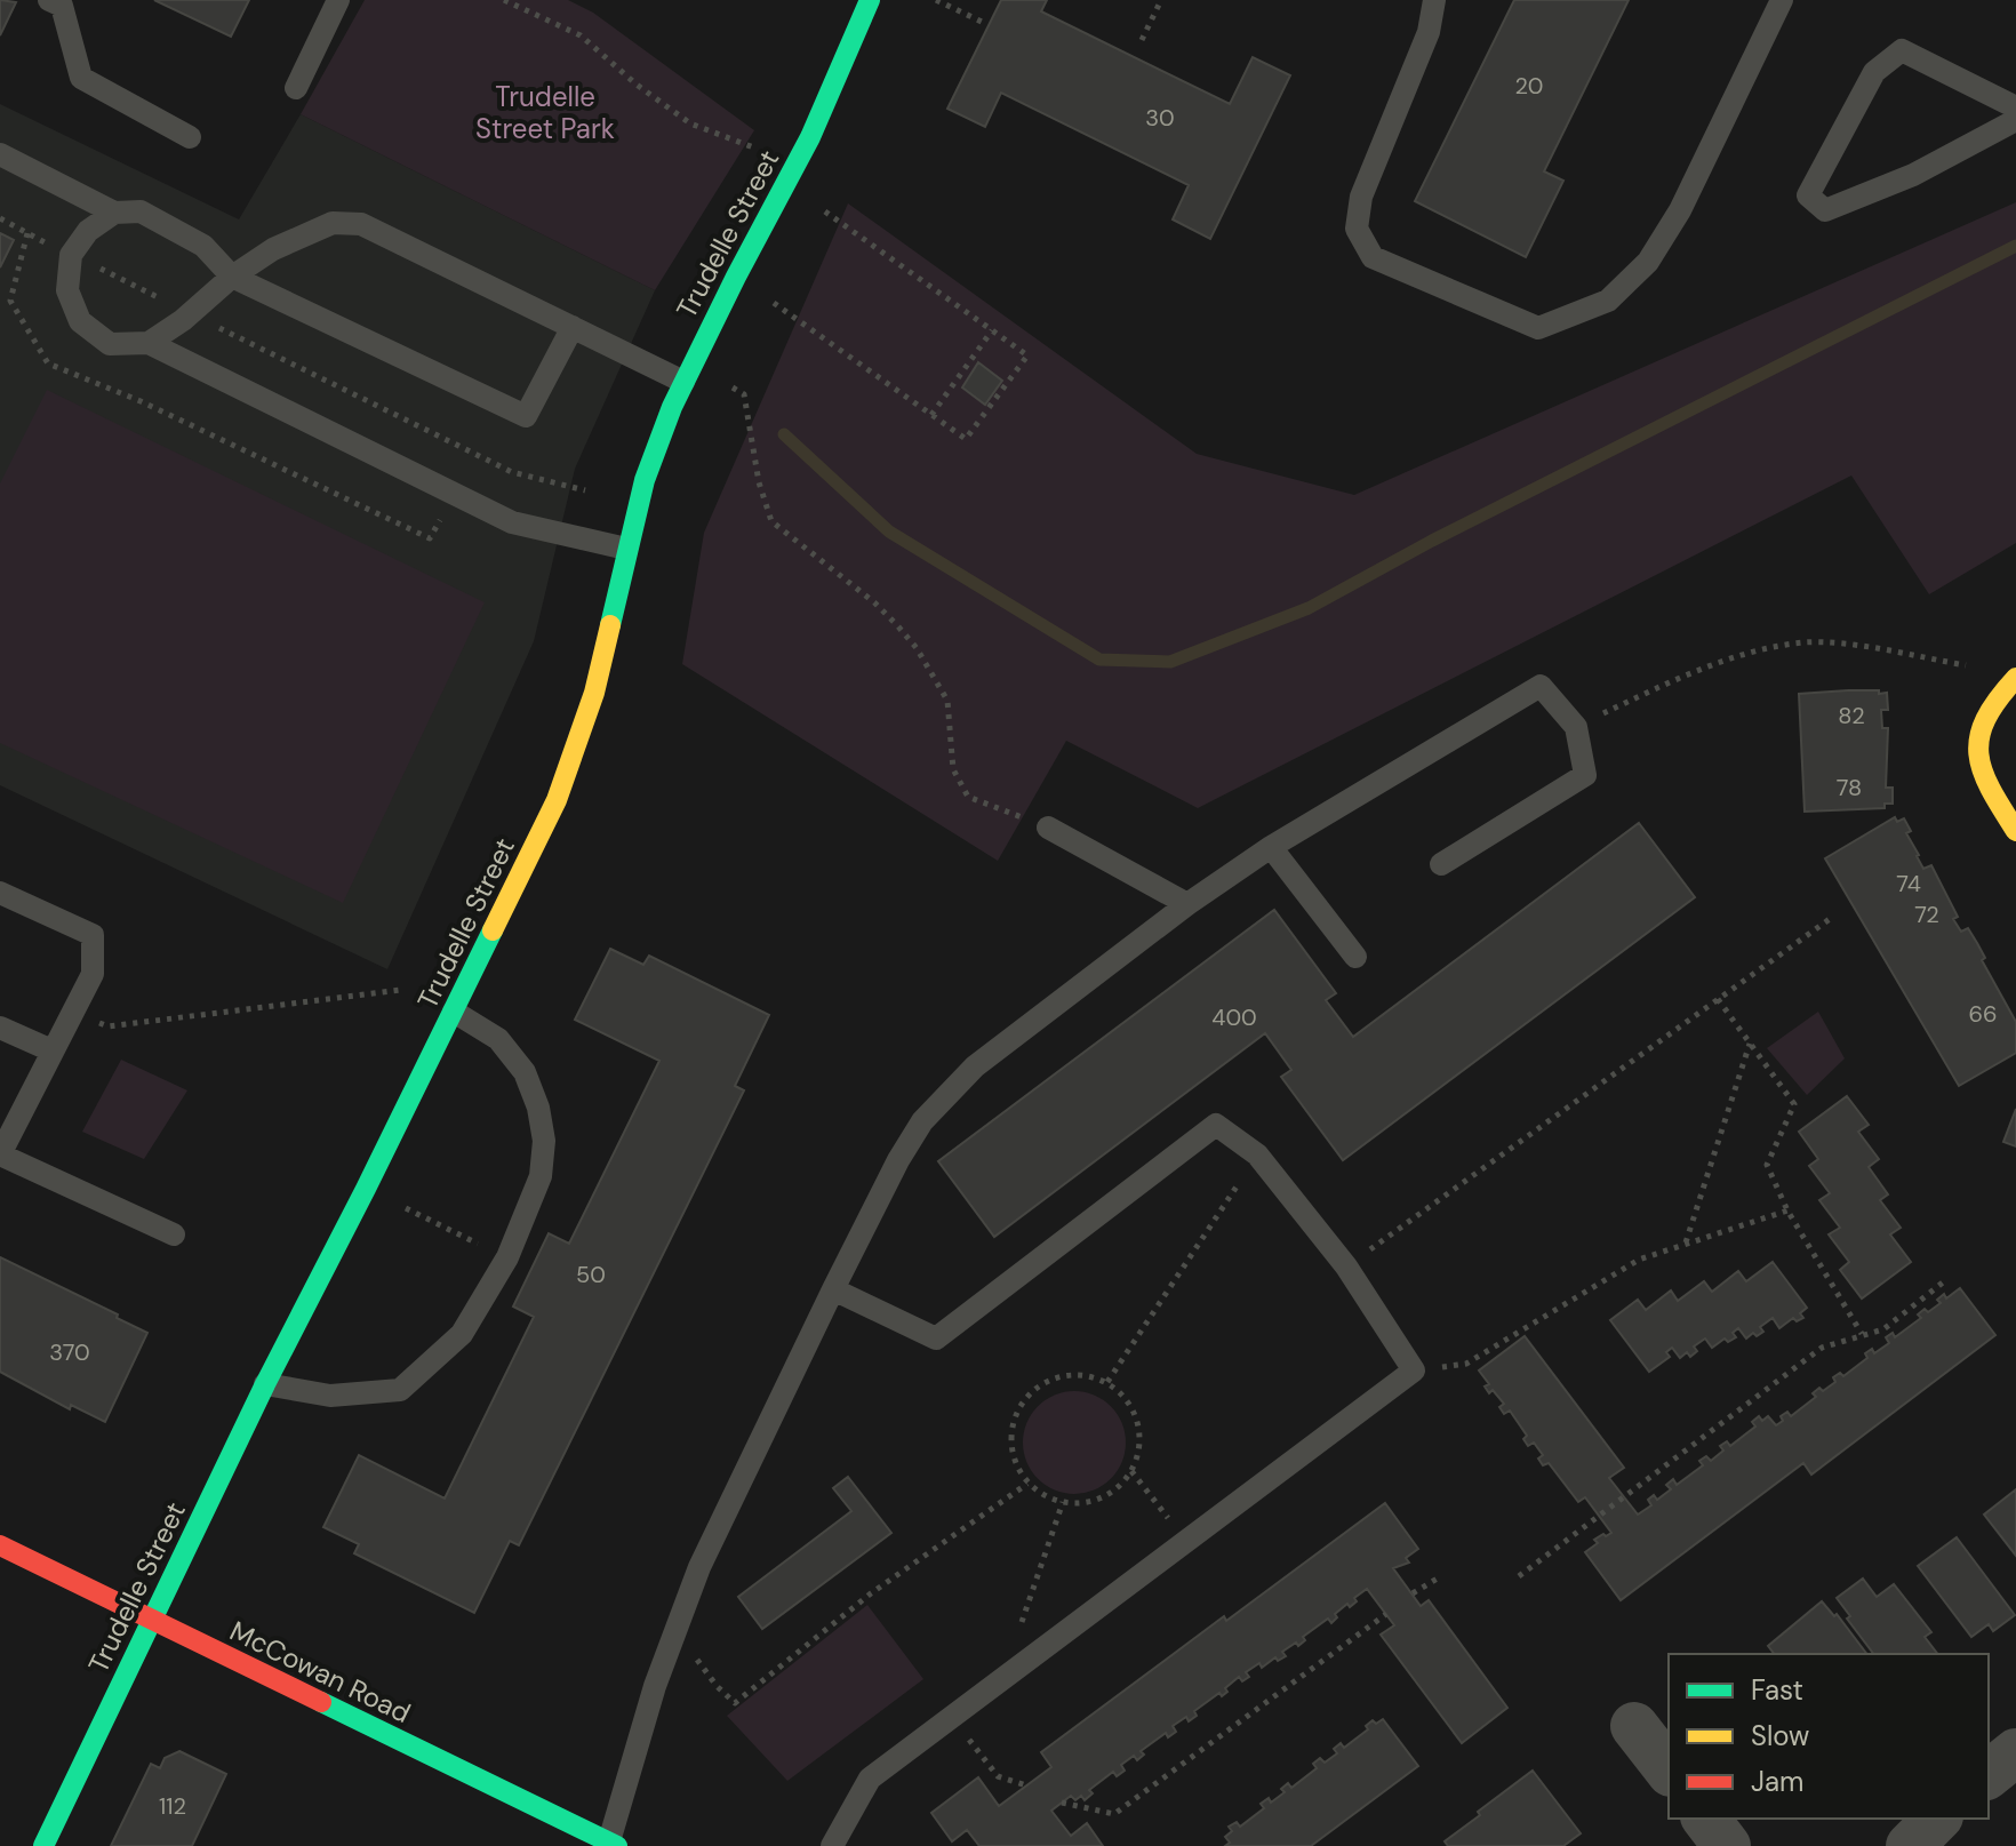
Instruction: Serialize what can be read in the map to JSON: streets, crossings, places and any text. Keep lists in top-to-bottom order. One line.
{"streets":{"street":["Trudelle Street","McCowan Road"]},"crossings":[["Trudelle Street","McCowan Road"]],"parks":["Trudelle Street Park"],"house_numbers":["20","30","82","78","74","72","66","400","50","370","112"],"legend":["Fast","Slow","Jam"]}
